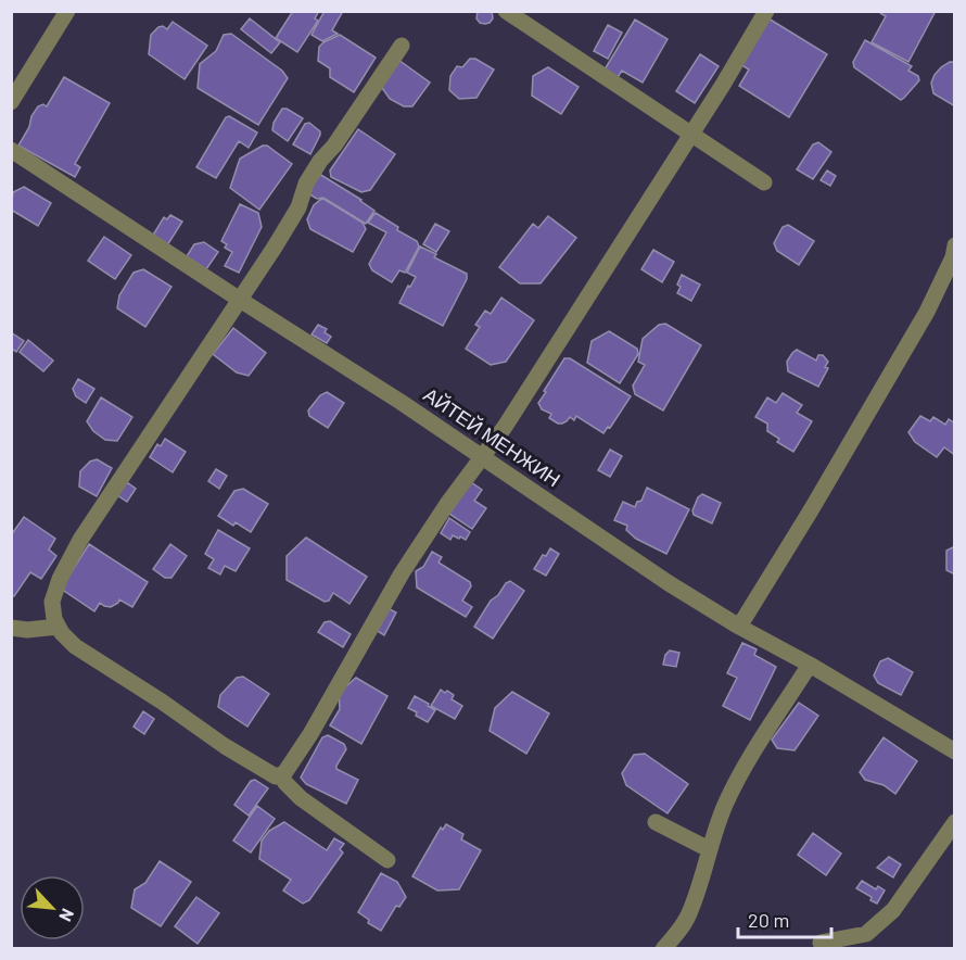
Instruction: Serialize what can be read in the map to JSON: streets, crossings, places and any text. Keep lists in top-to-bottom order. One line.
{"streets":{"street":["АЙТЕЙ МЕНЖИН"]},"scale_bar":"20 m","north":"bottom right"}
